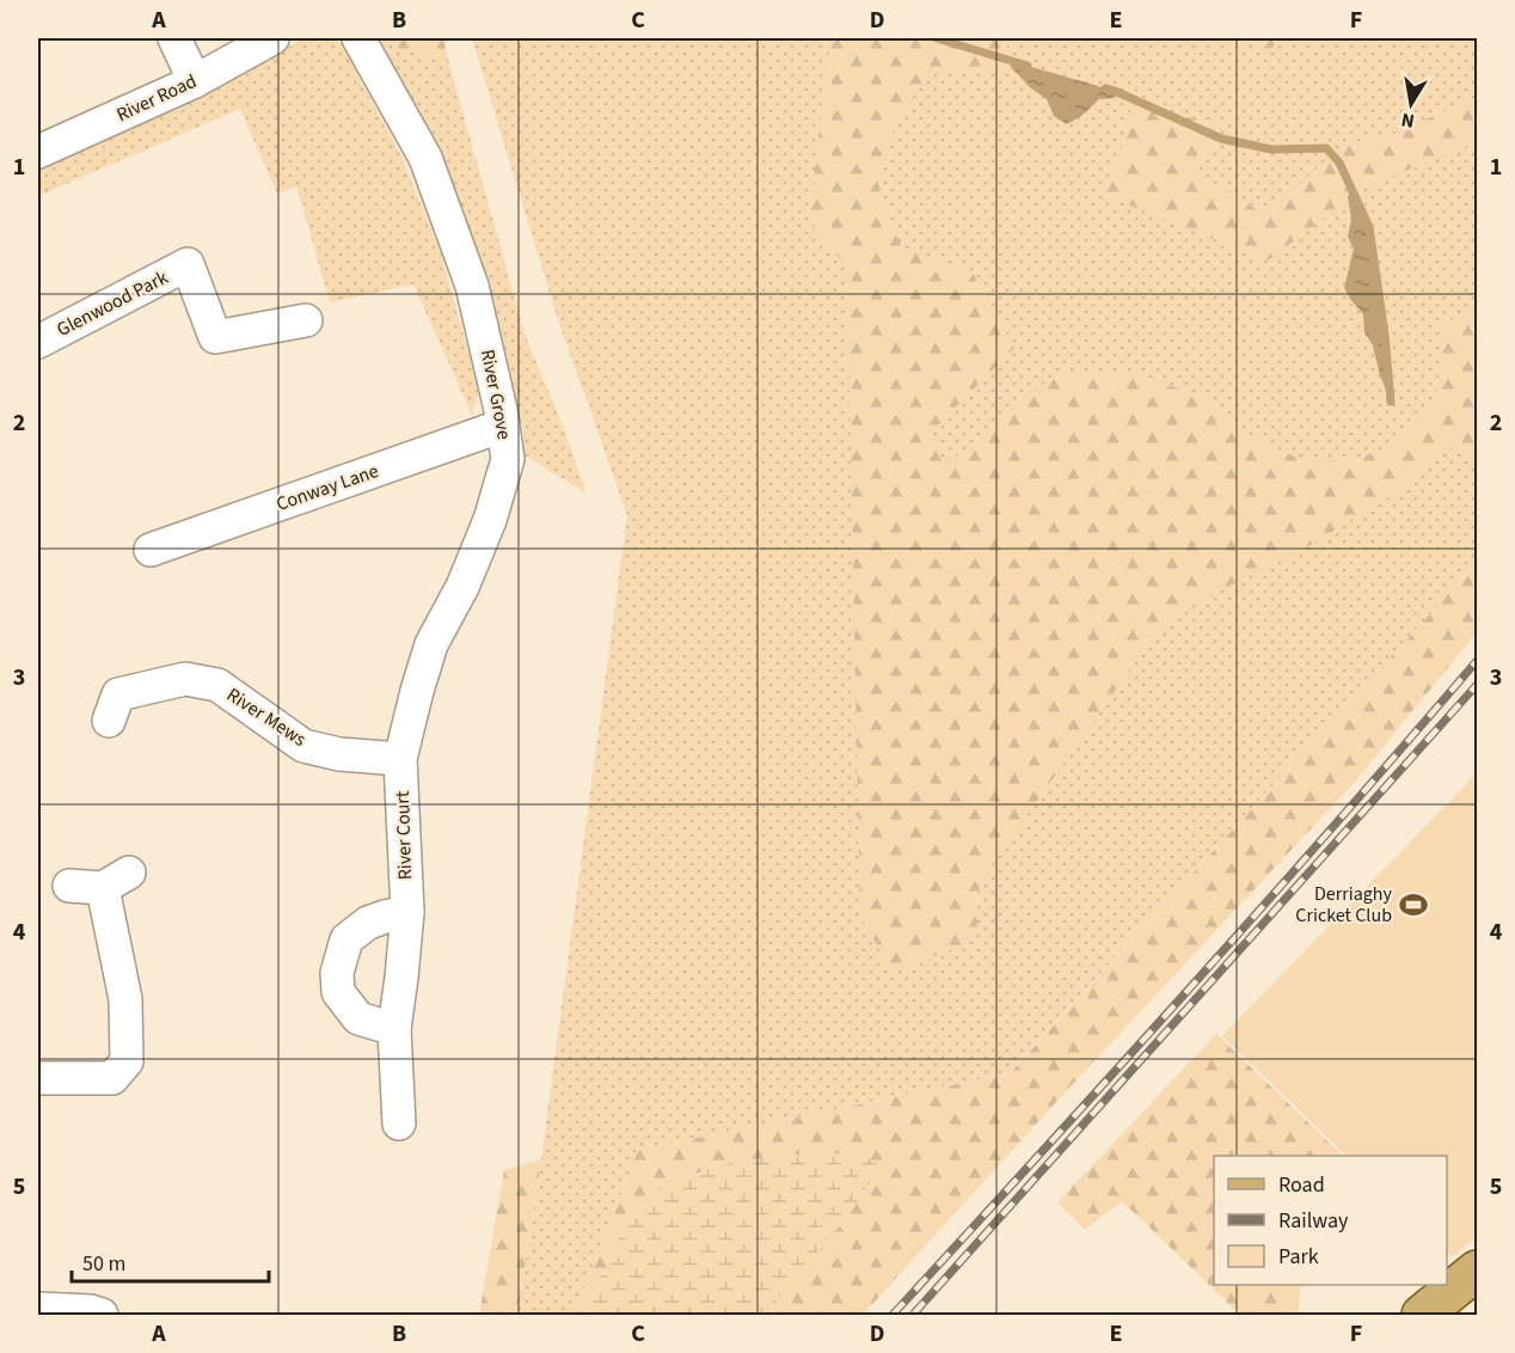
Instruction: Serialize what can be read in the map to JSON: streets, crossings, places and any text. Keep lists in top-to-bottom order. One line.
{"streets":{"street":["River Road","Glenwood Park","River Grove","Conway Lane","River Mews","River Court"]},"crossings":[["River Grove","Conway Lane"],["River Grove","River Mews"],["River Grove","River Court"],["River Mews","River Court"]],"places":{"sports":["Derriaghy Cricket Club"]},"legend":["Road","Railway","Park"],"scale_bar":"50 m","north":"bottom","grid":{"columns":["A","B","C","D","E","F"],"rows":["1","2","3","4","5"]}}
